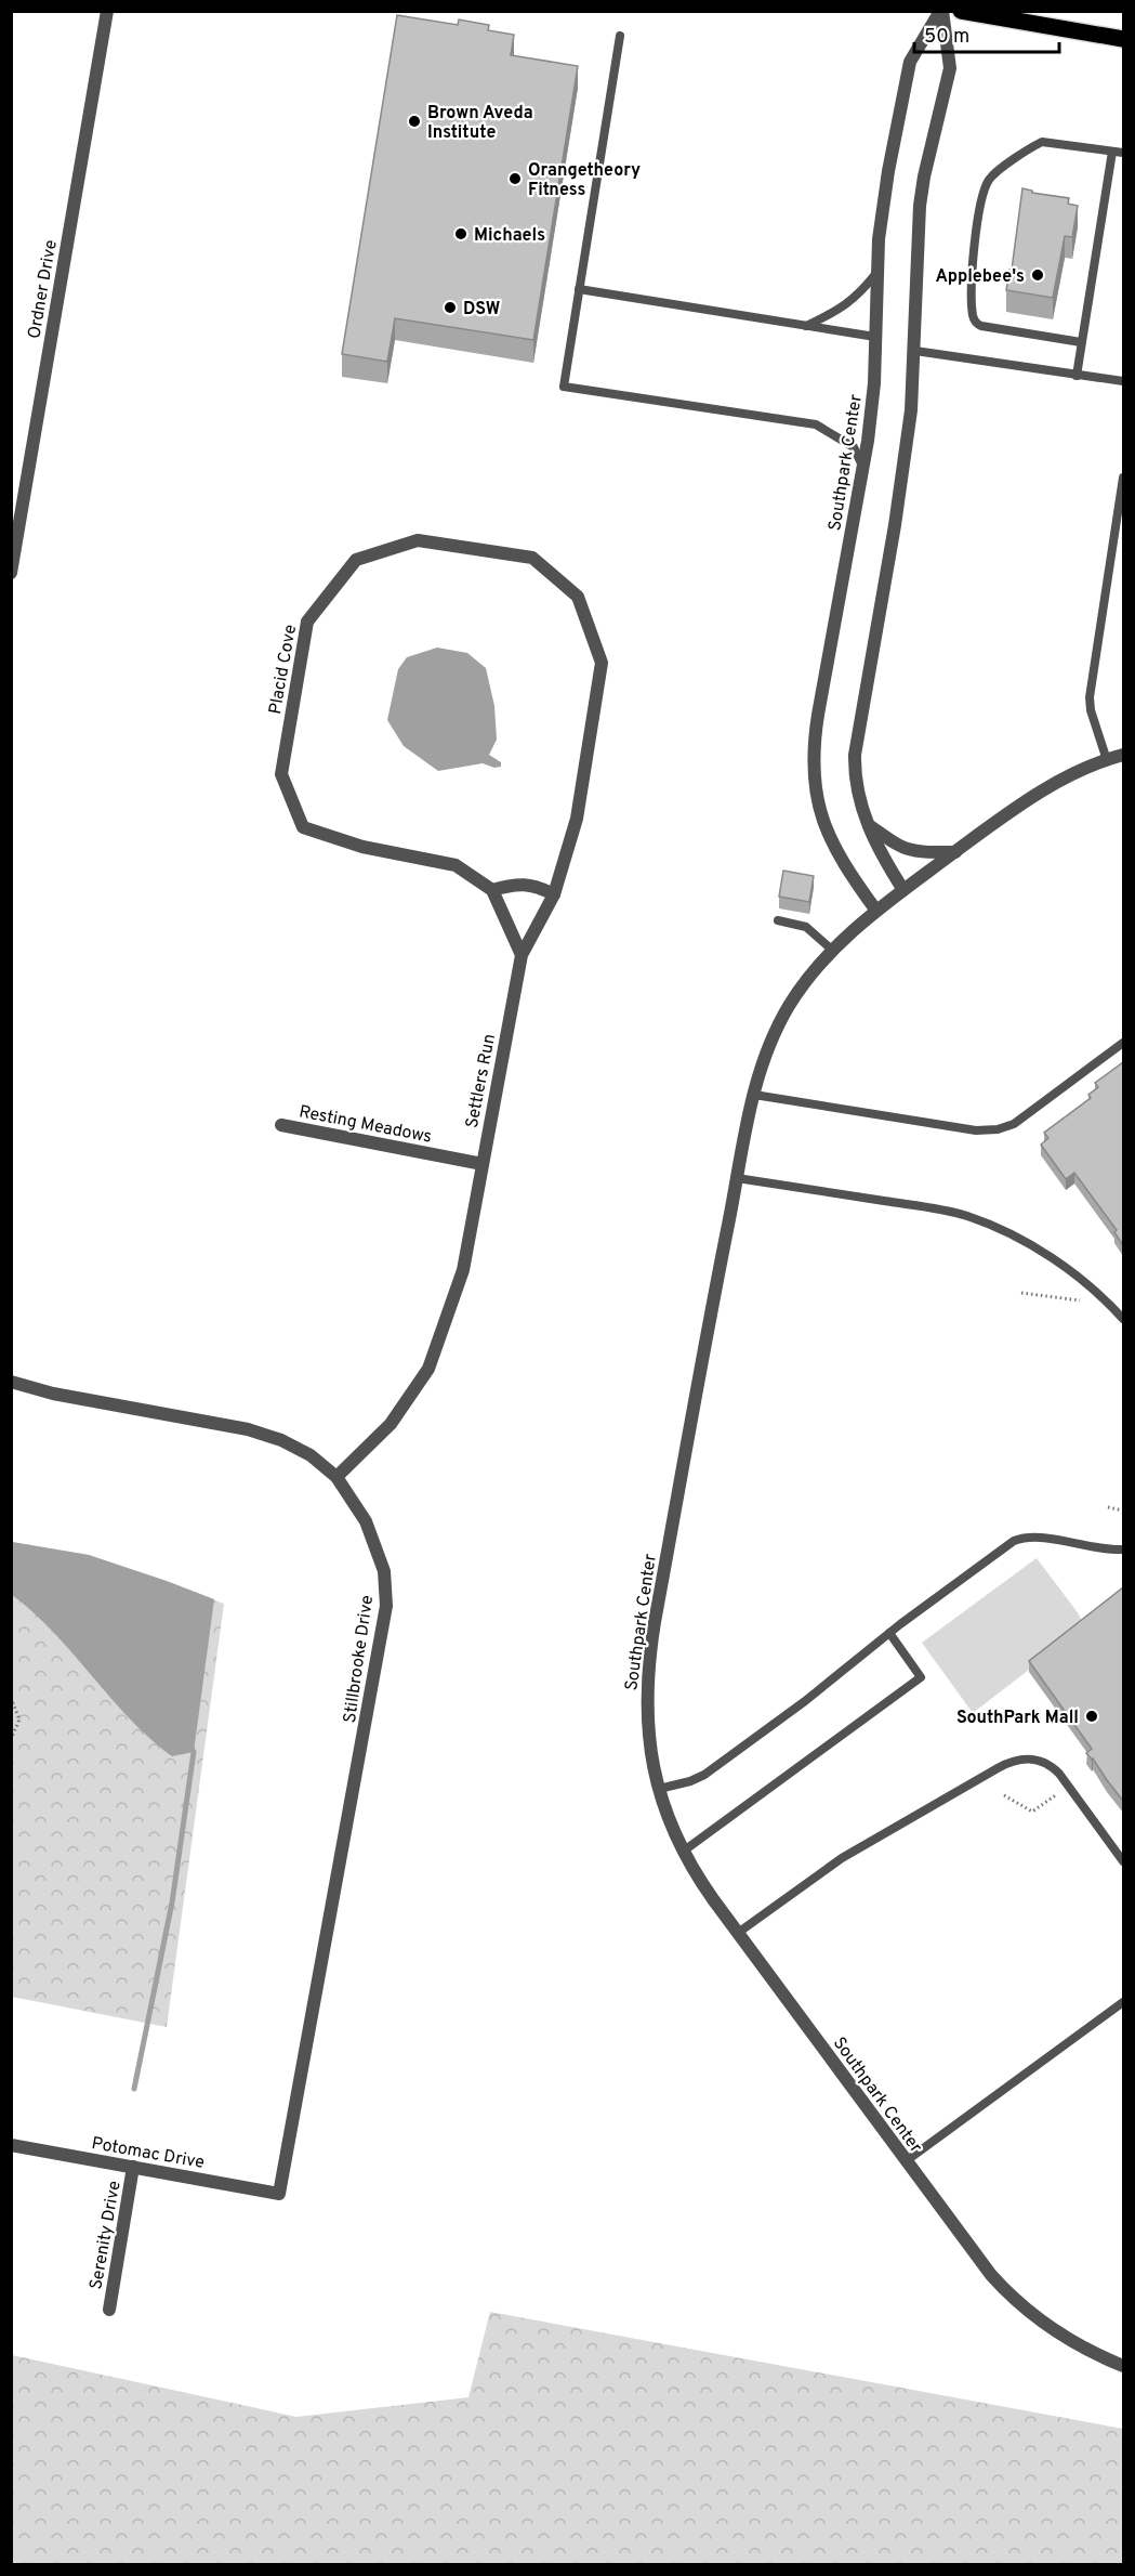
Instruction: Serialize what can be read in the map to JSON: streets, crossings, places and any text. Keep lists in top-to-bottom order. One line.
{"streets":{"street":["Ordner Drive","Southpark Center","Placid Cove","Settlers Run","Resting Meadows","Stillbrooke Drive","Potomac Drive","Serenity Drive"]},"crossings":[["Placid Cove","Settlers Run"],["Settlers Run","Resting Meadows"],["Settlers Run","Stillbrooke Drive"],["Stillbrooke Drive","Potomac Drive"],["Potomac Drive","Serenity Drive"]],"places":["Brown Aveda Institute","Orangetheory Fitness","Michaels","Applebee's","DSW","SouthPark Mall"],"scale_bar":"50 m"}
